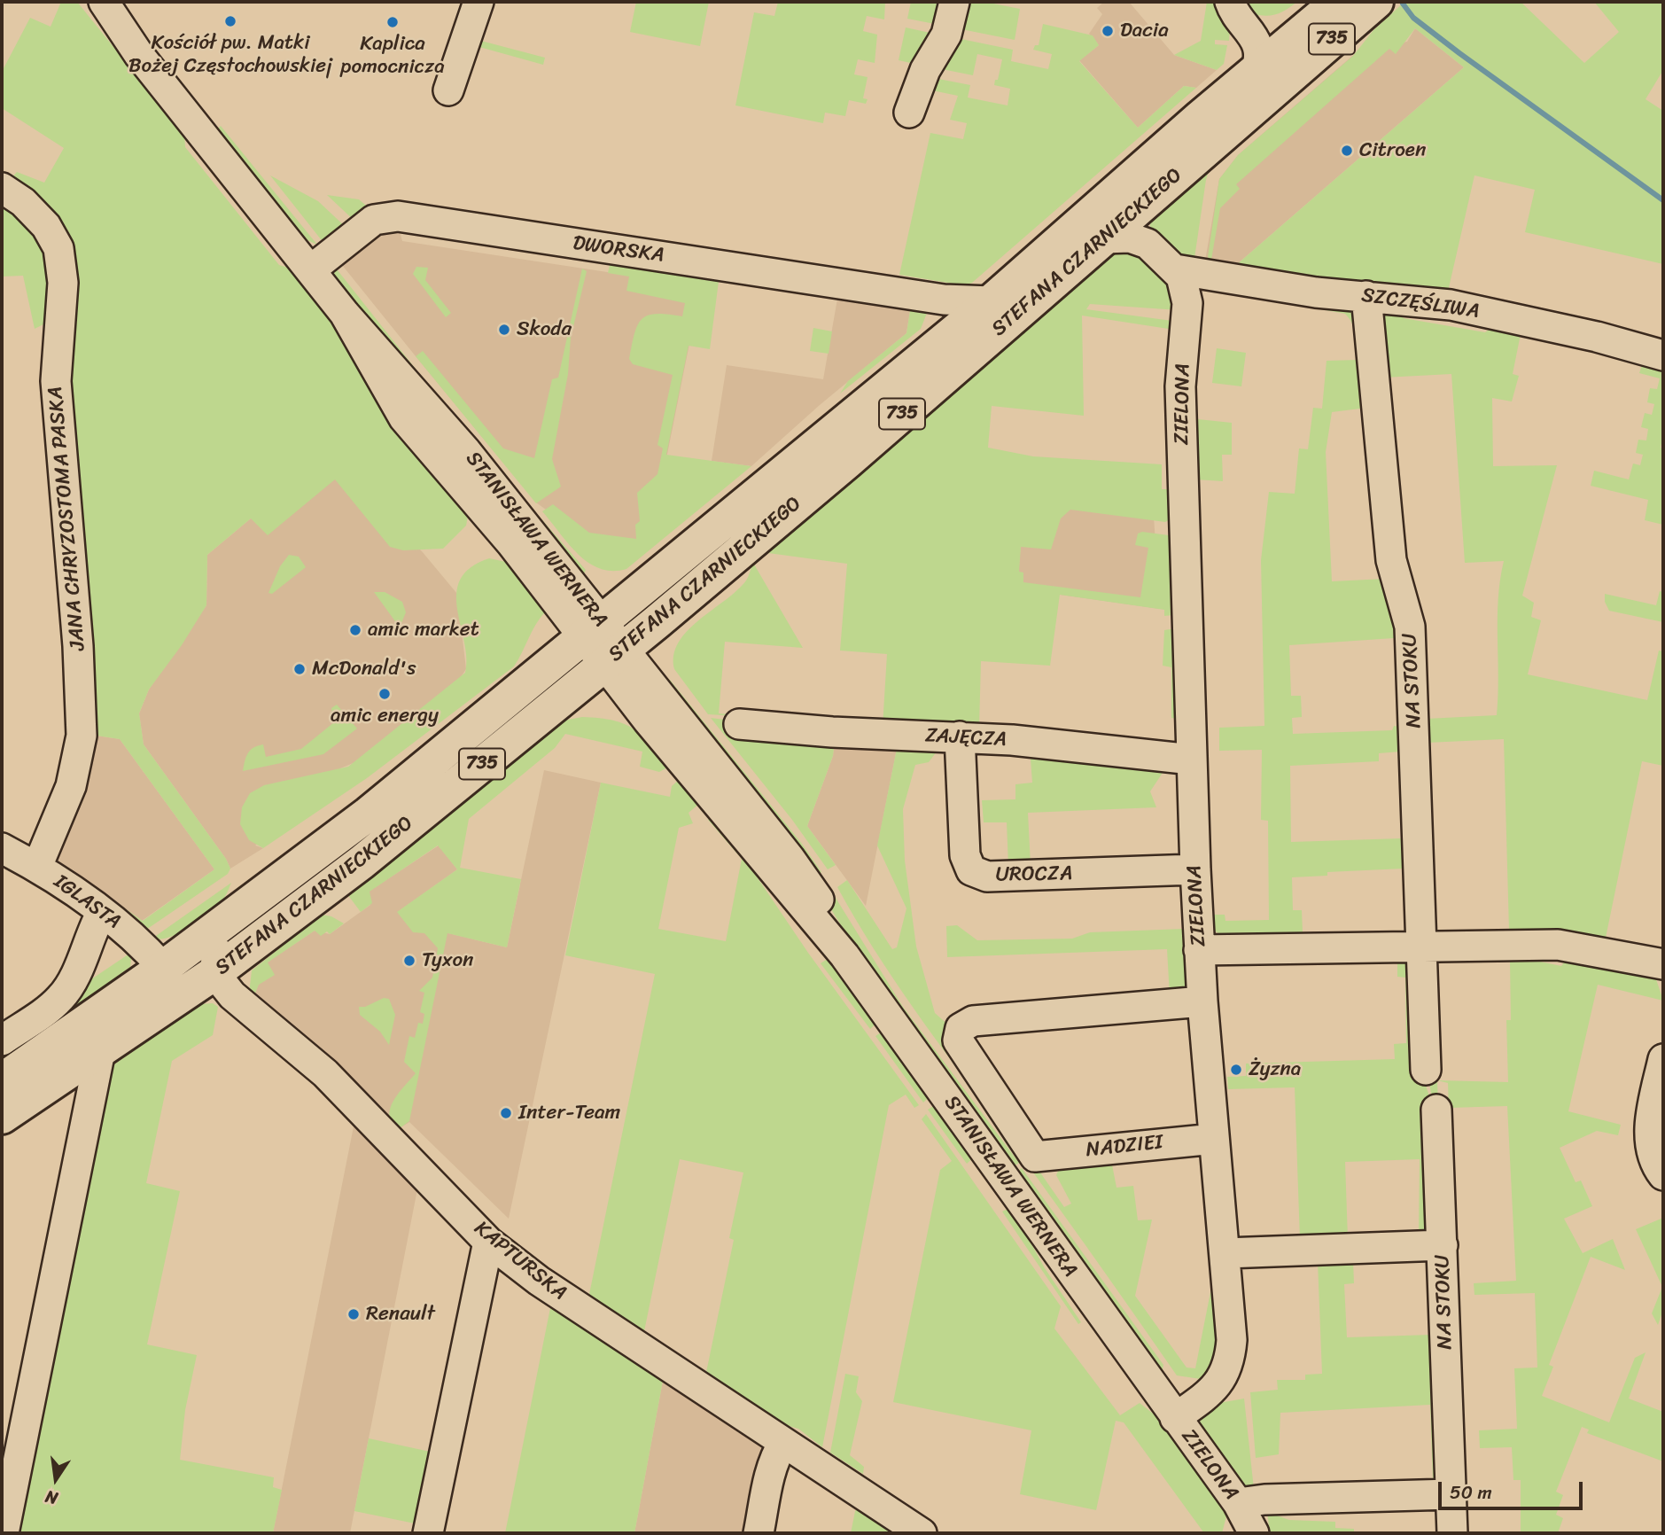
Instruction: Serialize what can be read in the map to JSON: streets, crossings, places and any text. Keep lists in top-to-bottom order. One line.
{"streets":{"main road":["735","STEFANA CZARNIECKIEGO"],"street":["DWORSKA","SZCZĘŚLIWA","ZIELONA","JANA CHRYZOSTOMA PASKA","STANISŁAWA WERNERA","NA STOKU","ZAJĘCZA","UROCZA","IGLASTA","NADZIEI","KAPTURSKA"]},"crossings":[["DWORSKA","STEFANA CZARNIECKIEGO"],["DWORSKA","STANISŁAWA WERNERA"],["STEFANA CZARNIECKIEGO","STANISŁAWA WERNERA"],["STEFANA CZARNIECKIEGO","IGLASTA"],["STEFANA CZARNIECKIEGO","KAPTURSKA"],["SZCZĘŚLIWA","ZIELONA"],["SZCZĘŚLIWA","NA STOKU"],["ZIELONA","STANISŁAWA WERNERA"],["ZIELONA","ZAJĘCZA"],["ZIELONA","UROCZA"],["ZIELONA","NADZIEI"],["JANA CHRYZOSTOMA PASKA","IGLASTA"],["ZAJĘCZA","UROCZA"]],"places":["Kościół pw. Matki Bożej Częstochowskiej","Kaplica pomocnicza","Dacia","Citroen","Skoda","amic market","McDonald's","amic energy","Tyxon","Żyzna","Inter-Team","Renault"],"scale_bar":"50 m","north":"bottom"}
